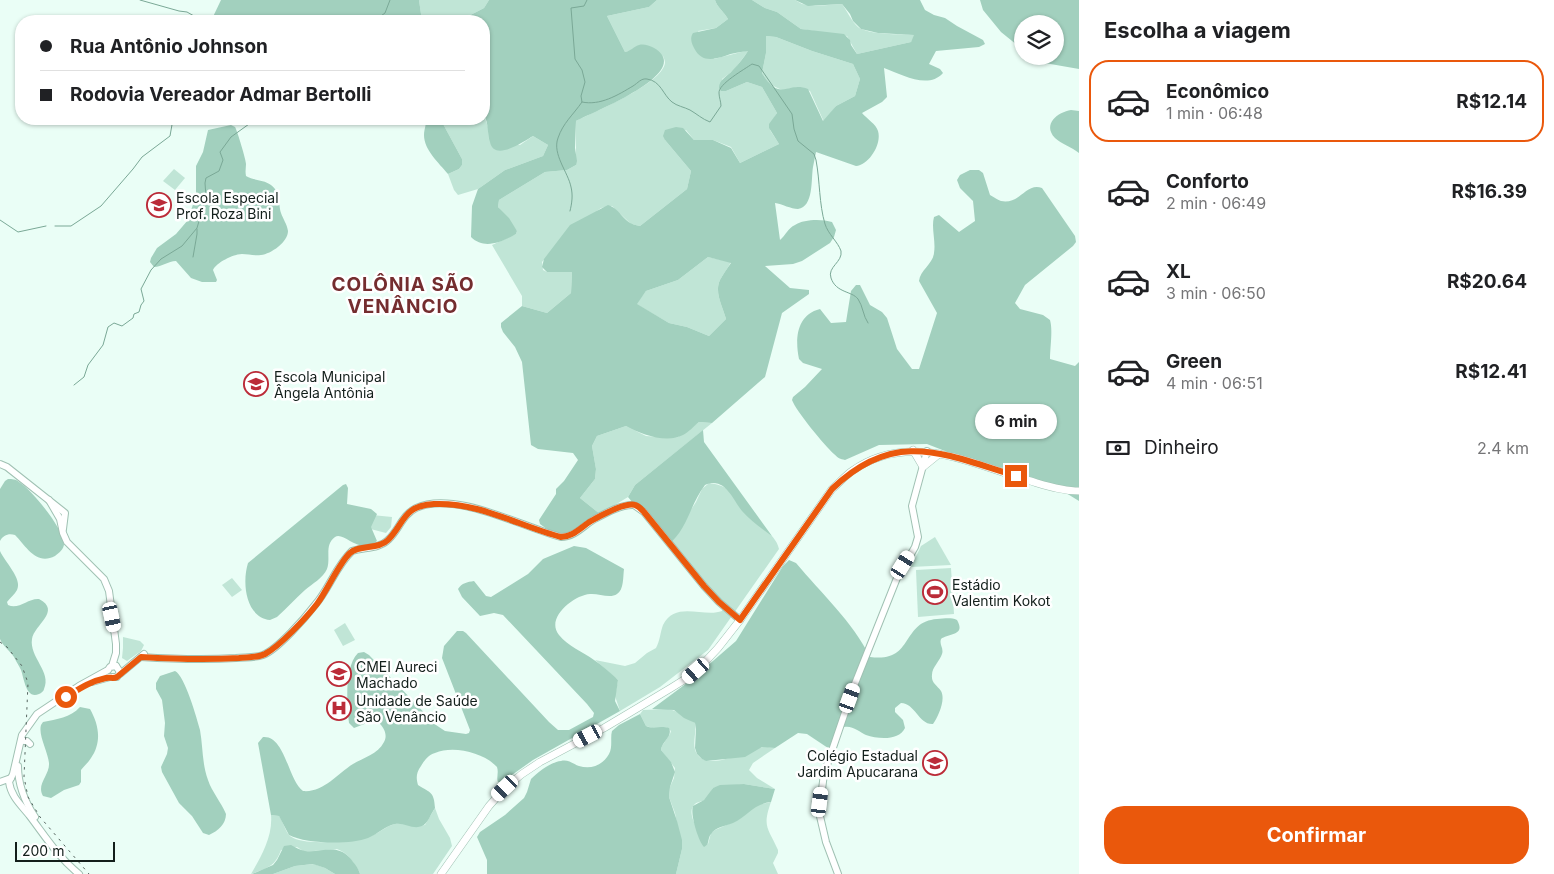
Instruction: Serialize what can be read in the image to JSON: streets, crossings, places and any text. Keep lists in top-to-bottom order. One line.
{"districts":["COLÔNIA SÃO VENÂNCIO"],"places":{"school or university":["Escola Especial Prof. Roza Bini","Escola Municipal Ângela Antônia","CMEI Aureci Machado","Colégio Estadual Jardim Apucarana"],"sports":["Estádio Valentim Kokot"],"hospital":["Unidade de Saúde São Venâncio"]},"scale_bar":"200 m","page":{"heading":"Escolha a viagem","banner":["Rua Antônio Johnson","Rodovia Vereador Admar Bertolli"],"list":[{"name":"Econômico","note":"1 min · 06:48","value":"R$12.14"},{"name":"Conforto","note":"2 min · 06:49","value":"R$16.39"},{"name":"XL","note":"3 min · 06:50","value":"R$20.64"},{"name":"Green","note":"4 min · 06:51","value":"R$12.41"}],"bubble":"6 min","pay":["Dinheiro","2.4 km"],"buttons":"Confirmar","scale":"200 m"}}
